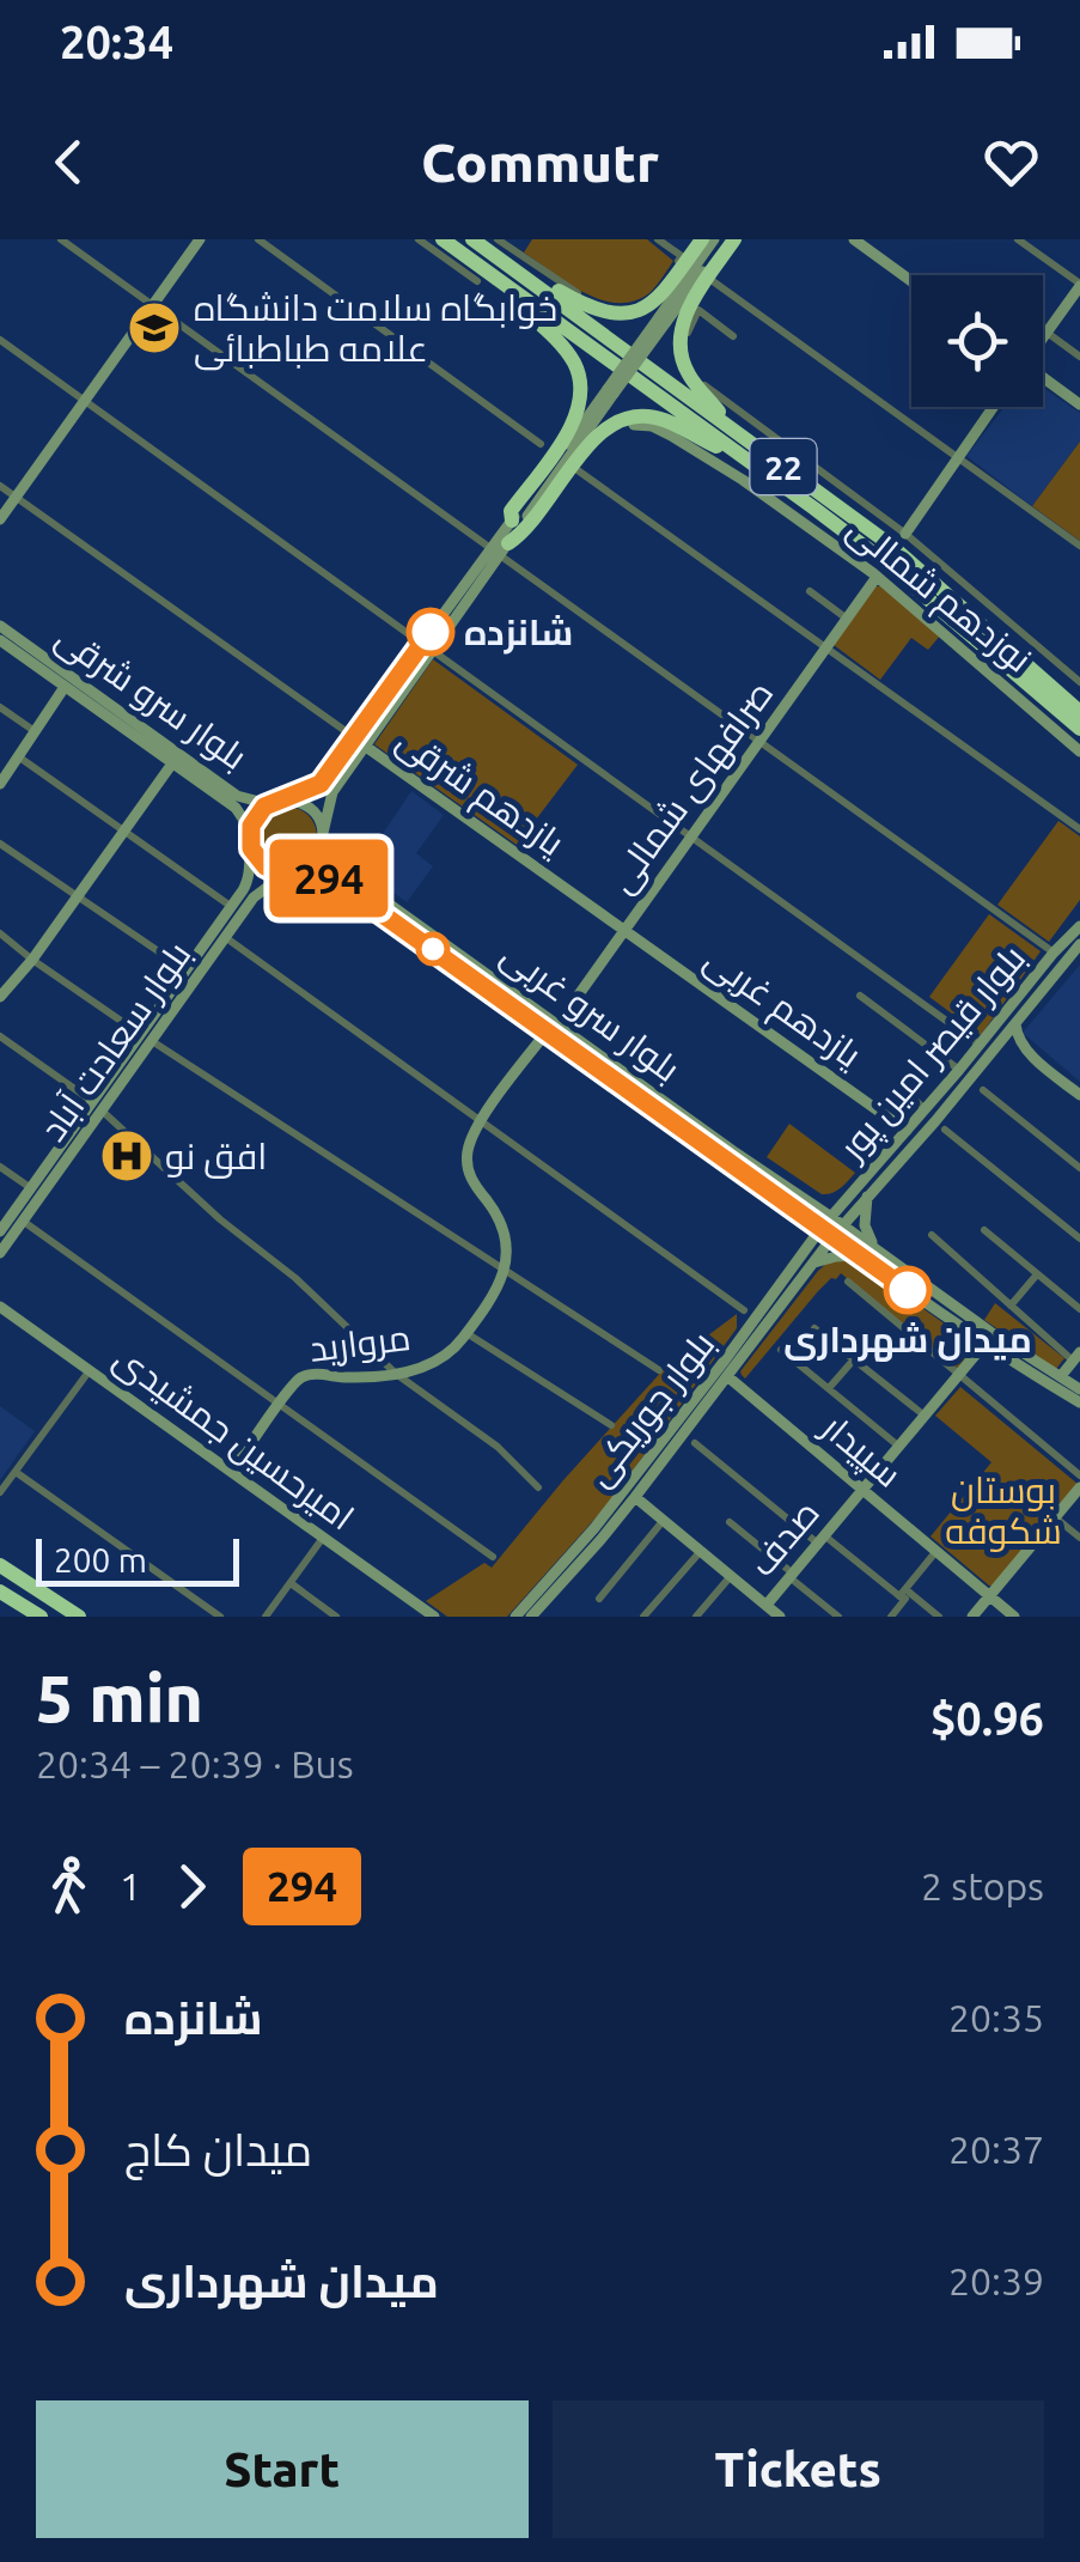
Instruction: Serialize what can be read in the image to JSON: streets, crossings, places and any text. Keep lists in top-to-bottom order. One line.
{"streets":{"highway":["22"],"main road":["نوزدهم شمالی","بلوار سرو شرقی","صرافهای شمالی","یازدهم شرقی","یازدهم غربی","بلوار سرو غربی","بلوار سعادت آباد","بلوار قیصر امین پور","مروارید","بلوار جوریکی","امیرحسین جمشیدی","سپیدار","صدف"]},"crossings":[["نوزدهم شمالی","صرافهای شمالی"],["بلوار سرو شرقی","بلوار سرو غربی"],["بلوار سرو شرقی","بلوار سعادت آباد"],["صرافهای شمالی","یازدهم شرقی"],["صرافهای شمالی","یازدهم غربی"],["صرافهای شمالی","بلوار سرو غربی"],["یازدهم شرقی","یازدهم غربی"],["یازدهم غربی","بلوار قیصر امین پور"],["بلوار سرو غربی","بلوار سعادت آباد"],["بلوار سرو غربی","بلوار قیصر امین پور"],["بلوار سرو غربی","بلوار جوریکی"],["بلوار قیصر امین پور","بلوار جوریکی"],["مروارید","امیرحسین جمشیدی"],["بلوار جوریکی","سپیدار"],["سپیدار","صدف"]],"parks":["بوستان شکوفه"],"places":{"school or university":["خوابگاه سلامت دانشگاه علامه طباطبائی"],"other":["شانزده","میدان شهرداری"],"hospital":["افق نو"]},"lines":["bus line 294"],"scale_bar":"200 m","page":{"status":"20:34","header":"Commutr","on_map":"294","scale":"200 m","heading":["5 min","20:34 – 20:39 · Bus","$0.96"],"legs":["1","294","2 stops"],"list":[{"name":"شانزده","value":"20:35"},{"name":"میدان کاج","value":"20:37"},{"name":"میدان شهرداری","value":"20:39"}],"buttons":["Start","Tickets"]}}
